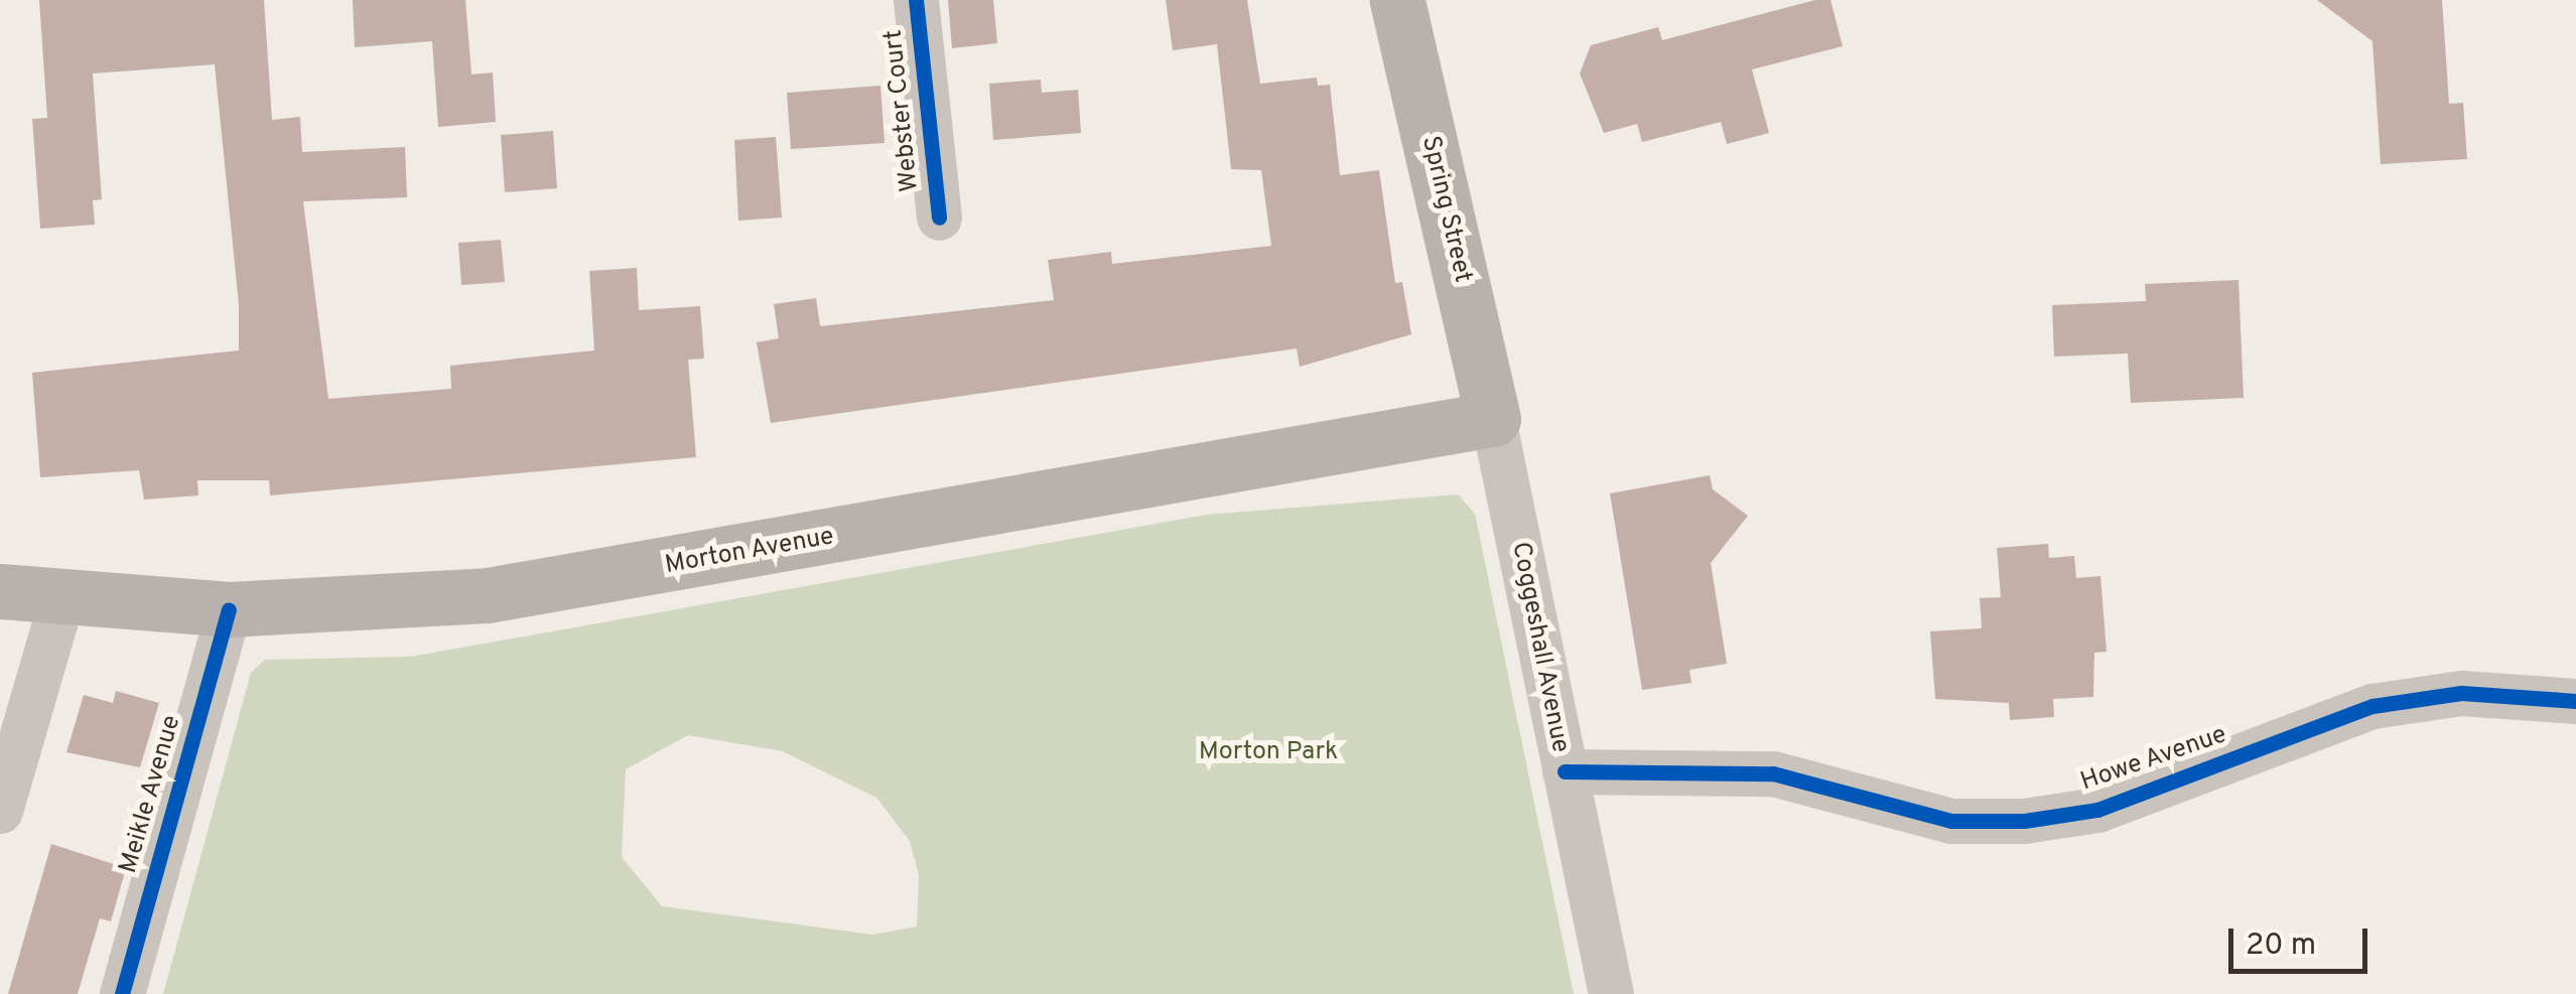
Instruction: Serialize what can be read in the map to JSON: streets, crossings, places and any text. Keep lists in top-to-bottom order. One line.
{"streets":{"main road":["Spring Street","Morton Avenue"],"street":["Webster Court","Coggeshall Avenue","Howe Avenue","Meikle Avenue"]},"crossings":[["Spring Street","Morton Avenue"],["Spring Street","Coggeshall Avenue"],["Morton Avenue","Coggeshall Avenue"],["Morton Avenue","Meikle Avenue"],["Coggeshall Avenue","Howe Avenue"]],"parks":["Morton Park"],"scale_bar":"20 m"}
